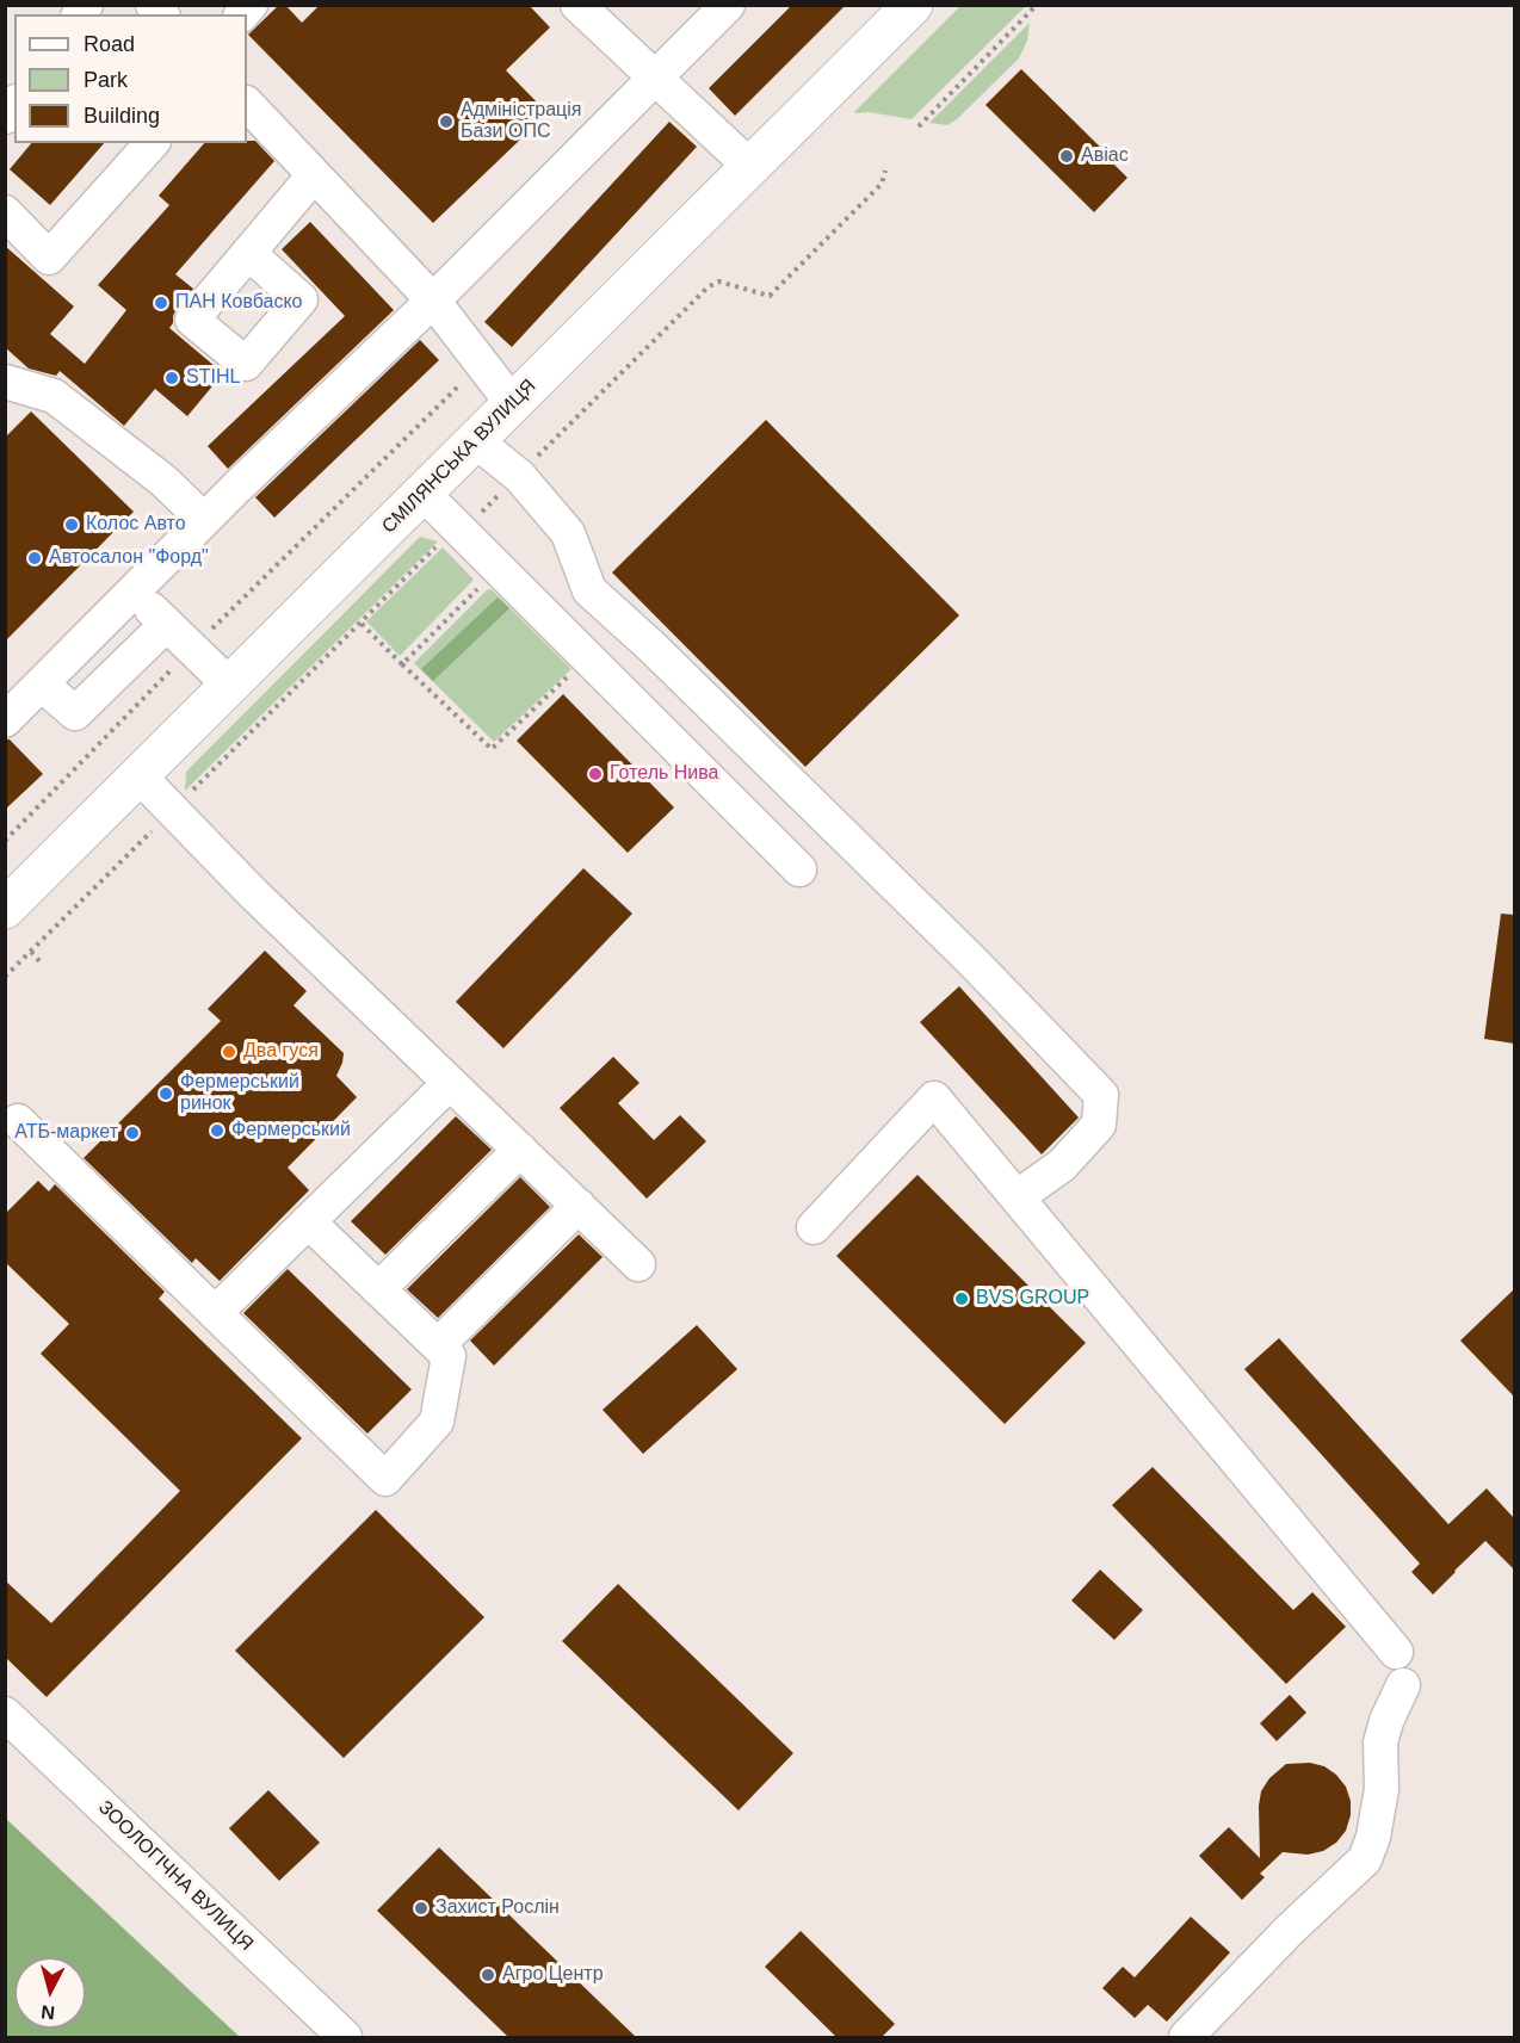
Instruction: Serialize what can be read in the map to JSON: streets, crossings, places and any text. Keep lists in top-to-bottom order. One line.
{"streets":{"main road":["СМІЛЯНСЬКА ВУЛИЦЯ"],"street":["ЗООЛОГІЧНА ВУЛИЦЯ"]},"places":["Адміністрація Бази ОПС","Авіас","ПАН Ковбаско","STIHL","Колос Авто","Автосалон \"Форд\"","Готель Нива","Два гуся","Фермерський ринок","Фермерський","АТБ-маркет","BVS GROUP","Захист Рослін","Агро Центр"],"legend":["Road","Park","Building"],"north":"bottom"}
